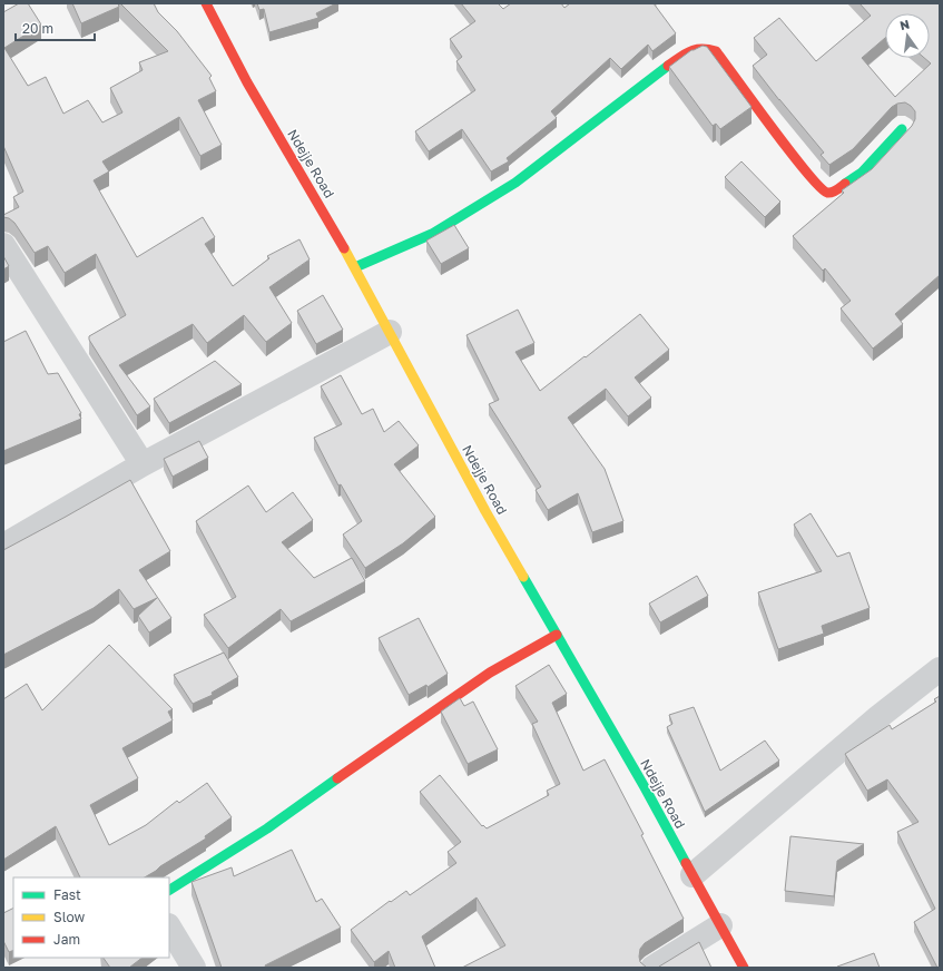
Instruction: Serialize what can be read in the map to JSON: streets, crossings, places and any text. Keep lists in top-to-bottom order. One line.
{"streets":{"street":["Ndejje Road"]},"legend":["Fast","Slow","Jam"],"scale_bar":"20 m","north":"top"}
